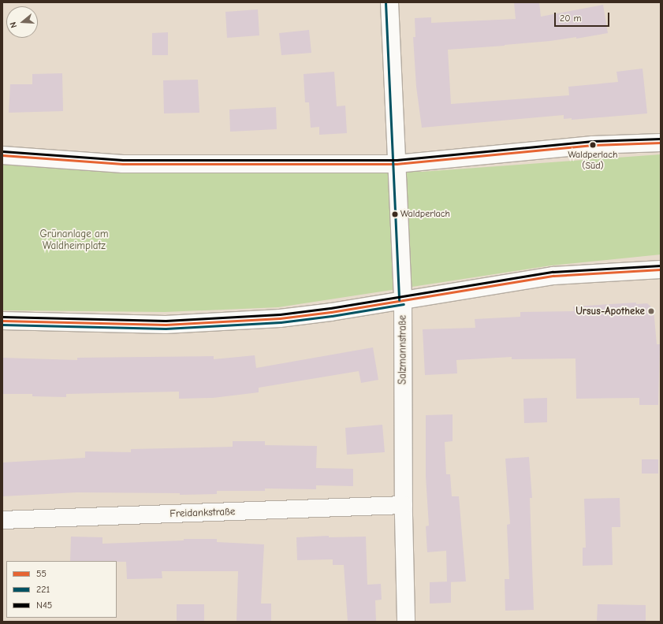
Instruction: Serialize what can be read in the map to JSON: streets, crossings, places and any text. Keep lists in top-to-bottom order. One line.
{"streets":{"street":["Salzmannstraße","Freidankstraße"]},"crossings":[["Salzmannstraße","Freidankstraße"]],"parks":["Grünanlage am Waldheimplatz"],"places":["Waldperlach (Süd)","Waldperlach","Ursus-Apotheke"],"lines":["transit line 221","transit line N45","transit line 55"],"legend":["55","221","N45"],"scale_bar":"20 m","north":"left"}
